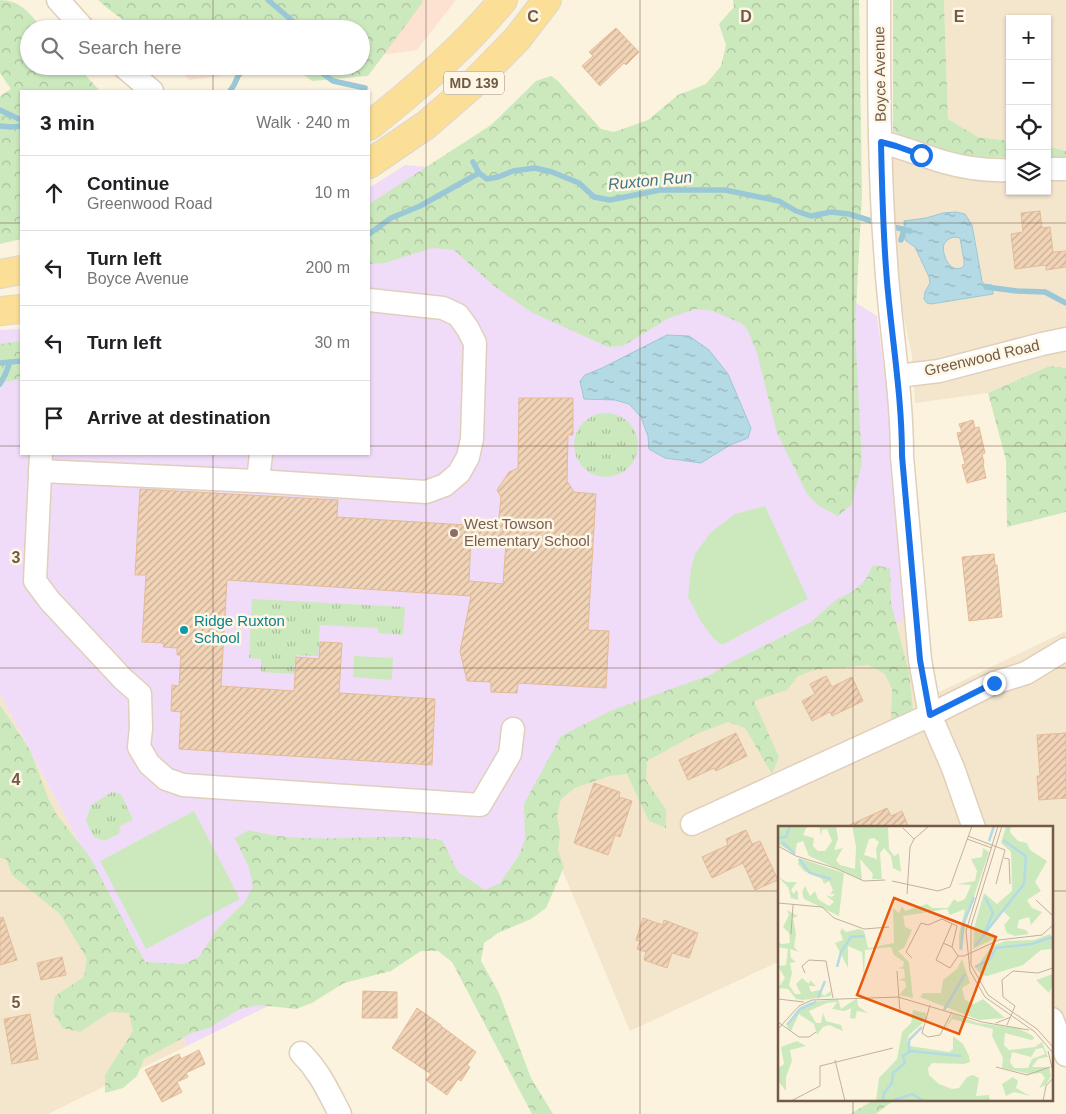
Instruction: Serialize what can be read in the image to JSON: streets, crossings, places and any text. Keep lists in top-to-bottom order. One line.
{"streets":{"main road":["MD 139"],"street":["Boyce Avenue","Greenwood Road"]},"crossings":[["Boyce Avenue","Greenwood Road"]],"water":["Ruxton Run"],"places":["West Towson Elementary School","Ridge Ruxton School"],"page":{"map_buttons":["+","−"],"search":"Search here","heading":["3 min","Walk · 240 m"],"list":[["Continue","Greenwood Road","10 m"],["Turn left","Boyce Avenue","200 m"],["Turn left","30 m"],"Arrive at destination"]},"grid":{"columns":["C","D","E"],"rows":["3","4","5"]}}
